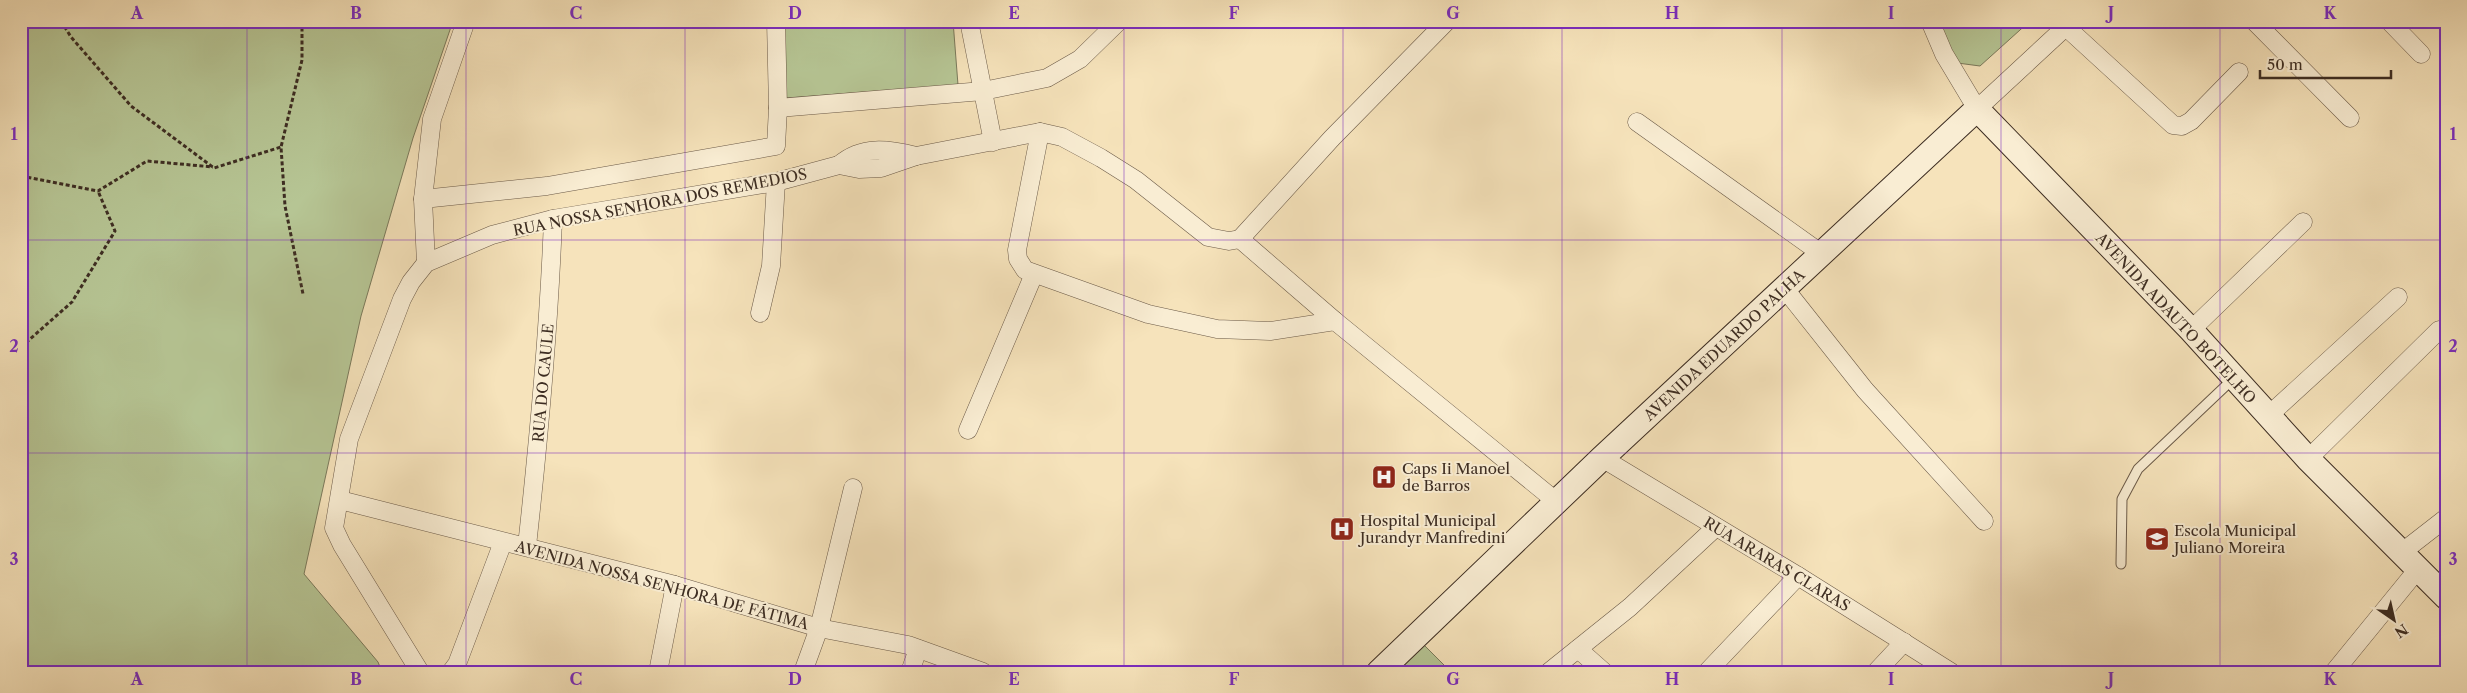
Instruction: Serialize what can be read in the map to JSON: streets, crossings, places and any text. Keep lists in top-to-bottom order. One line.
{"streets":{"street":["RUA NOSSA SENHORA DOS REMEDIOS","AVENIDA ADAUTO BOTELHO","AVENIDA EDUARDO PALHA","RUA DO CAULE","RUA ARARAS CLARAS","AVENIDA NOSSA SENHORA DE FÁTIMA"]},"crossings":[["RUA NOSSA SENHORA DOS REMEDIOS","RUA DO CAULE"],["AVENIDA ADAUTO BOTELHO","AVENIDA EDUARDO PALHA"],["AVENIDA EDUARDO PALHA","RUA ARARAS CLARAS"],["RUA DO CAULE","AVENIDA NOSSA SENHORA DE FÁTIMA"]],"places":{"hospital":["Caps Ii Manoel de Barros","Hospital Municipal Jurandyr Manfredini"],"school or university":["Escola Municipal Juliano Moreira"]},"scale_bar":"50 m","north":"bottom right","grid":{"columns":["A","B","C","D","E","F","G","H","I","J","K"],"rows":["1","2","3"]}}
